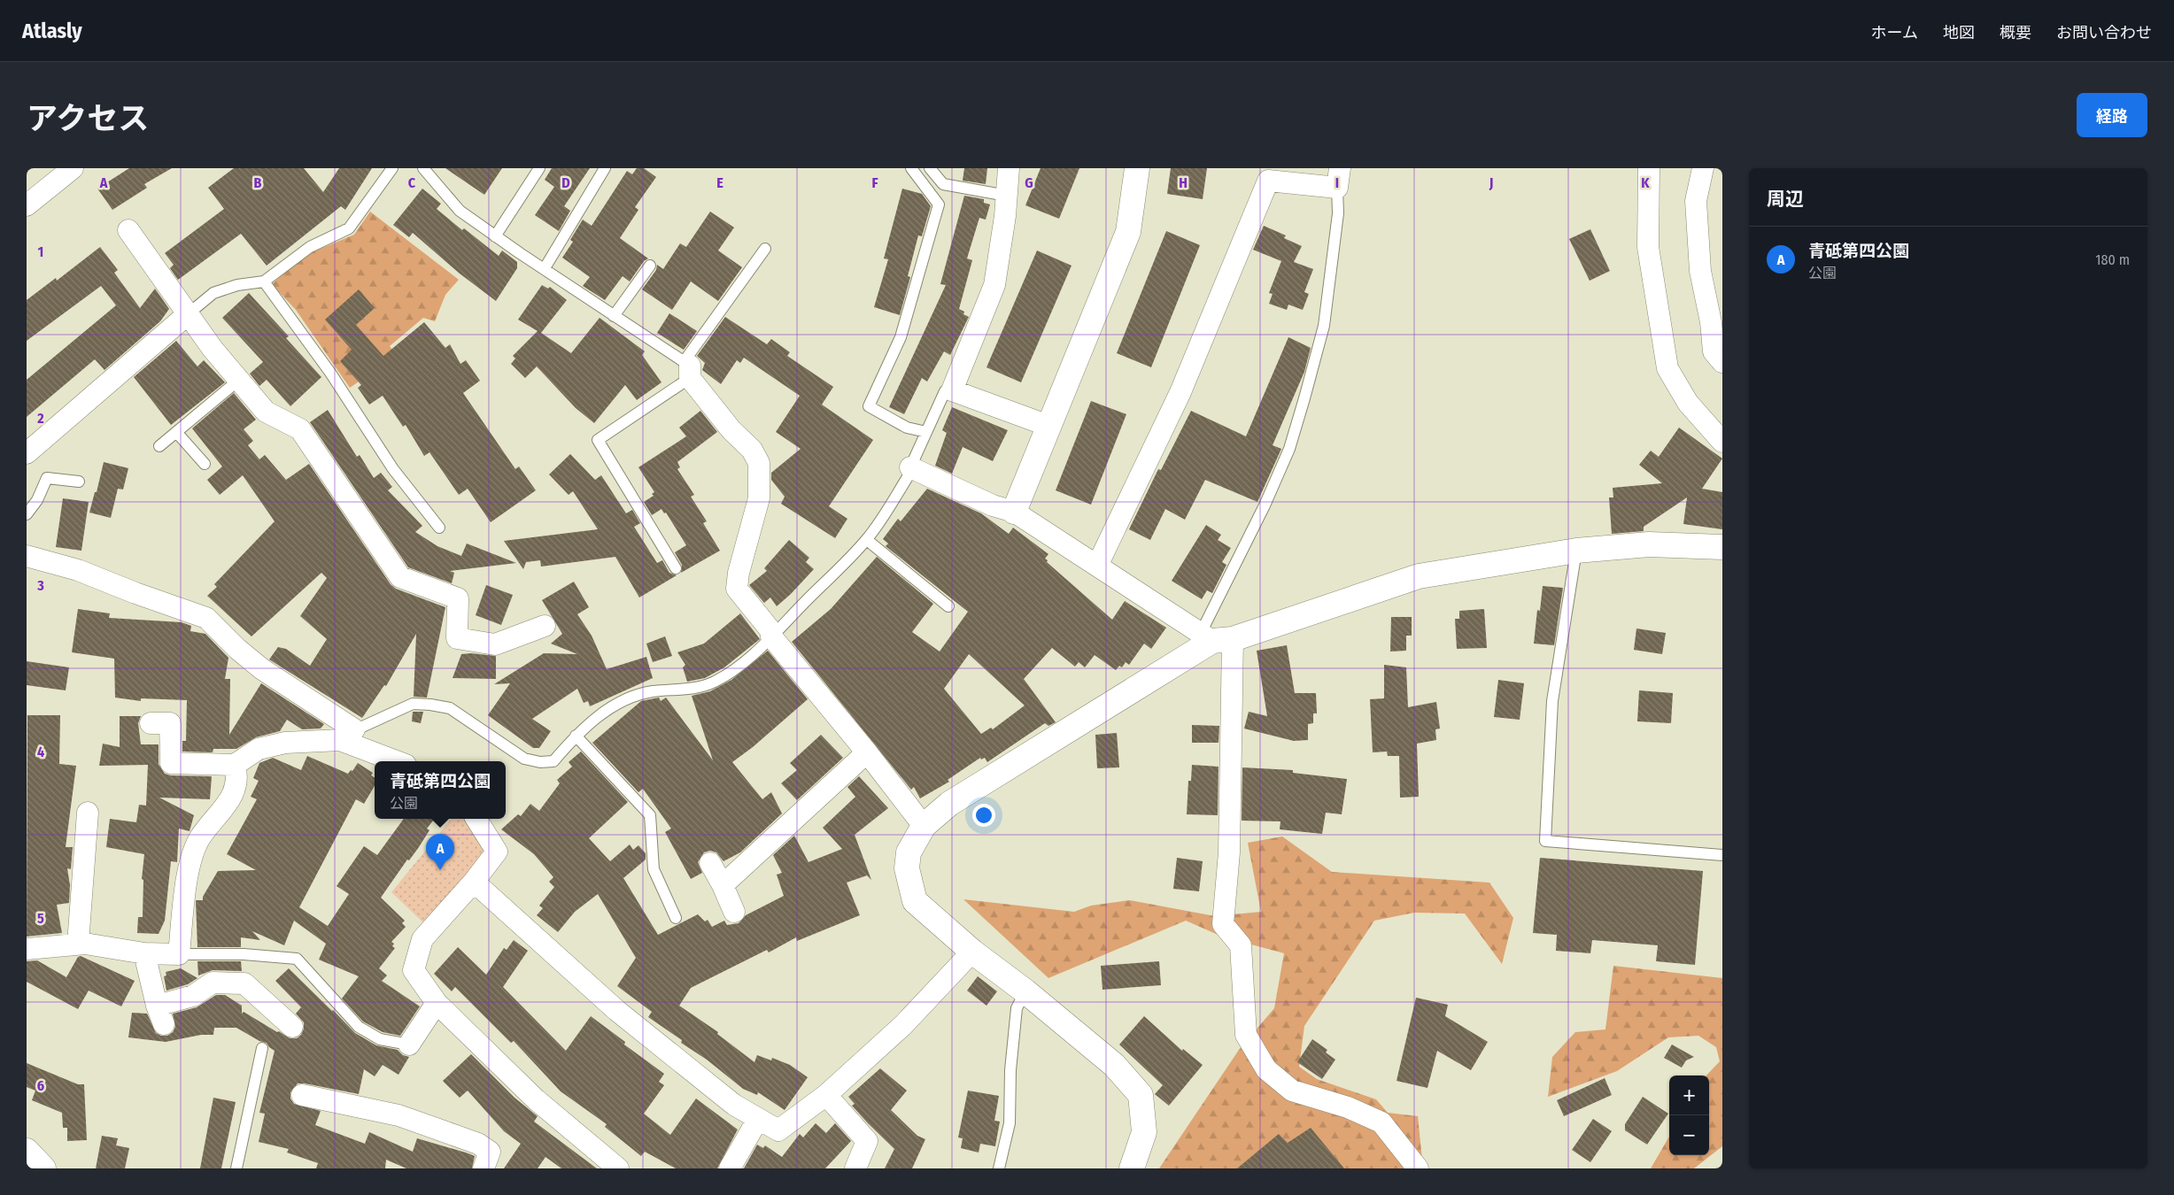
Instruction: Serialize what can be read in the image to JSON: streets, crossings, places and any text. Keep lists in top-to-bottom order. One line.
{"page":{"header":"Atlasly","nav":["ホーム","地図","概要","お問い合わせ"],"title":"アクセス","buttons":"経路","heading":"周辺","list":[{"mark":"A","name":"青砥第四公園","note":"公園","value":"180 m"}],"popup":["青砥第四公園","公園"],"pins":"A","map_buttons":["+","−"]},"grid":{"columns":["A","B","C","D","E","F","G","H","I","J","K"],"rows":["1","2","3","4","5","6"]}}
